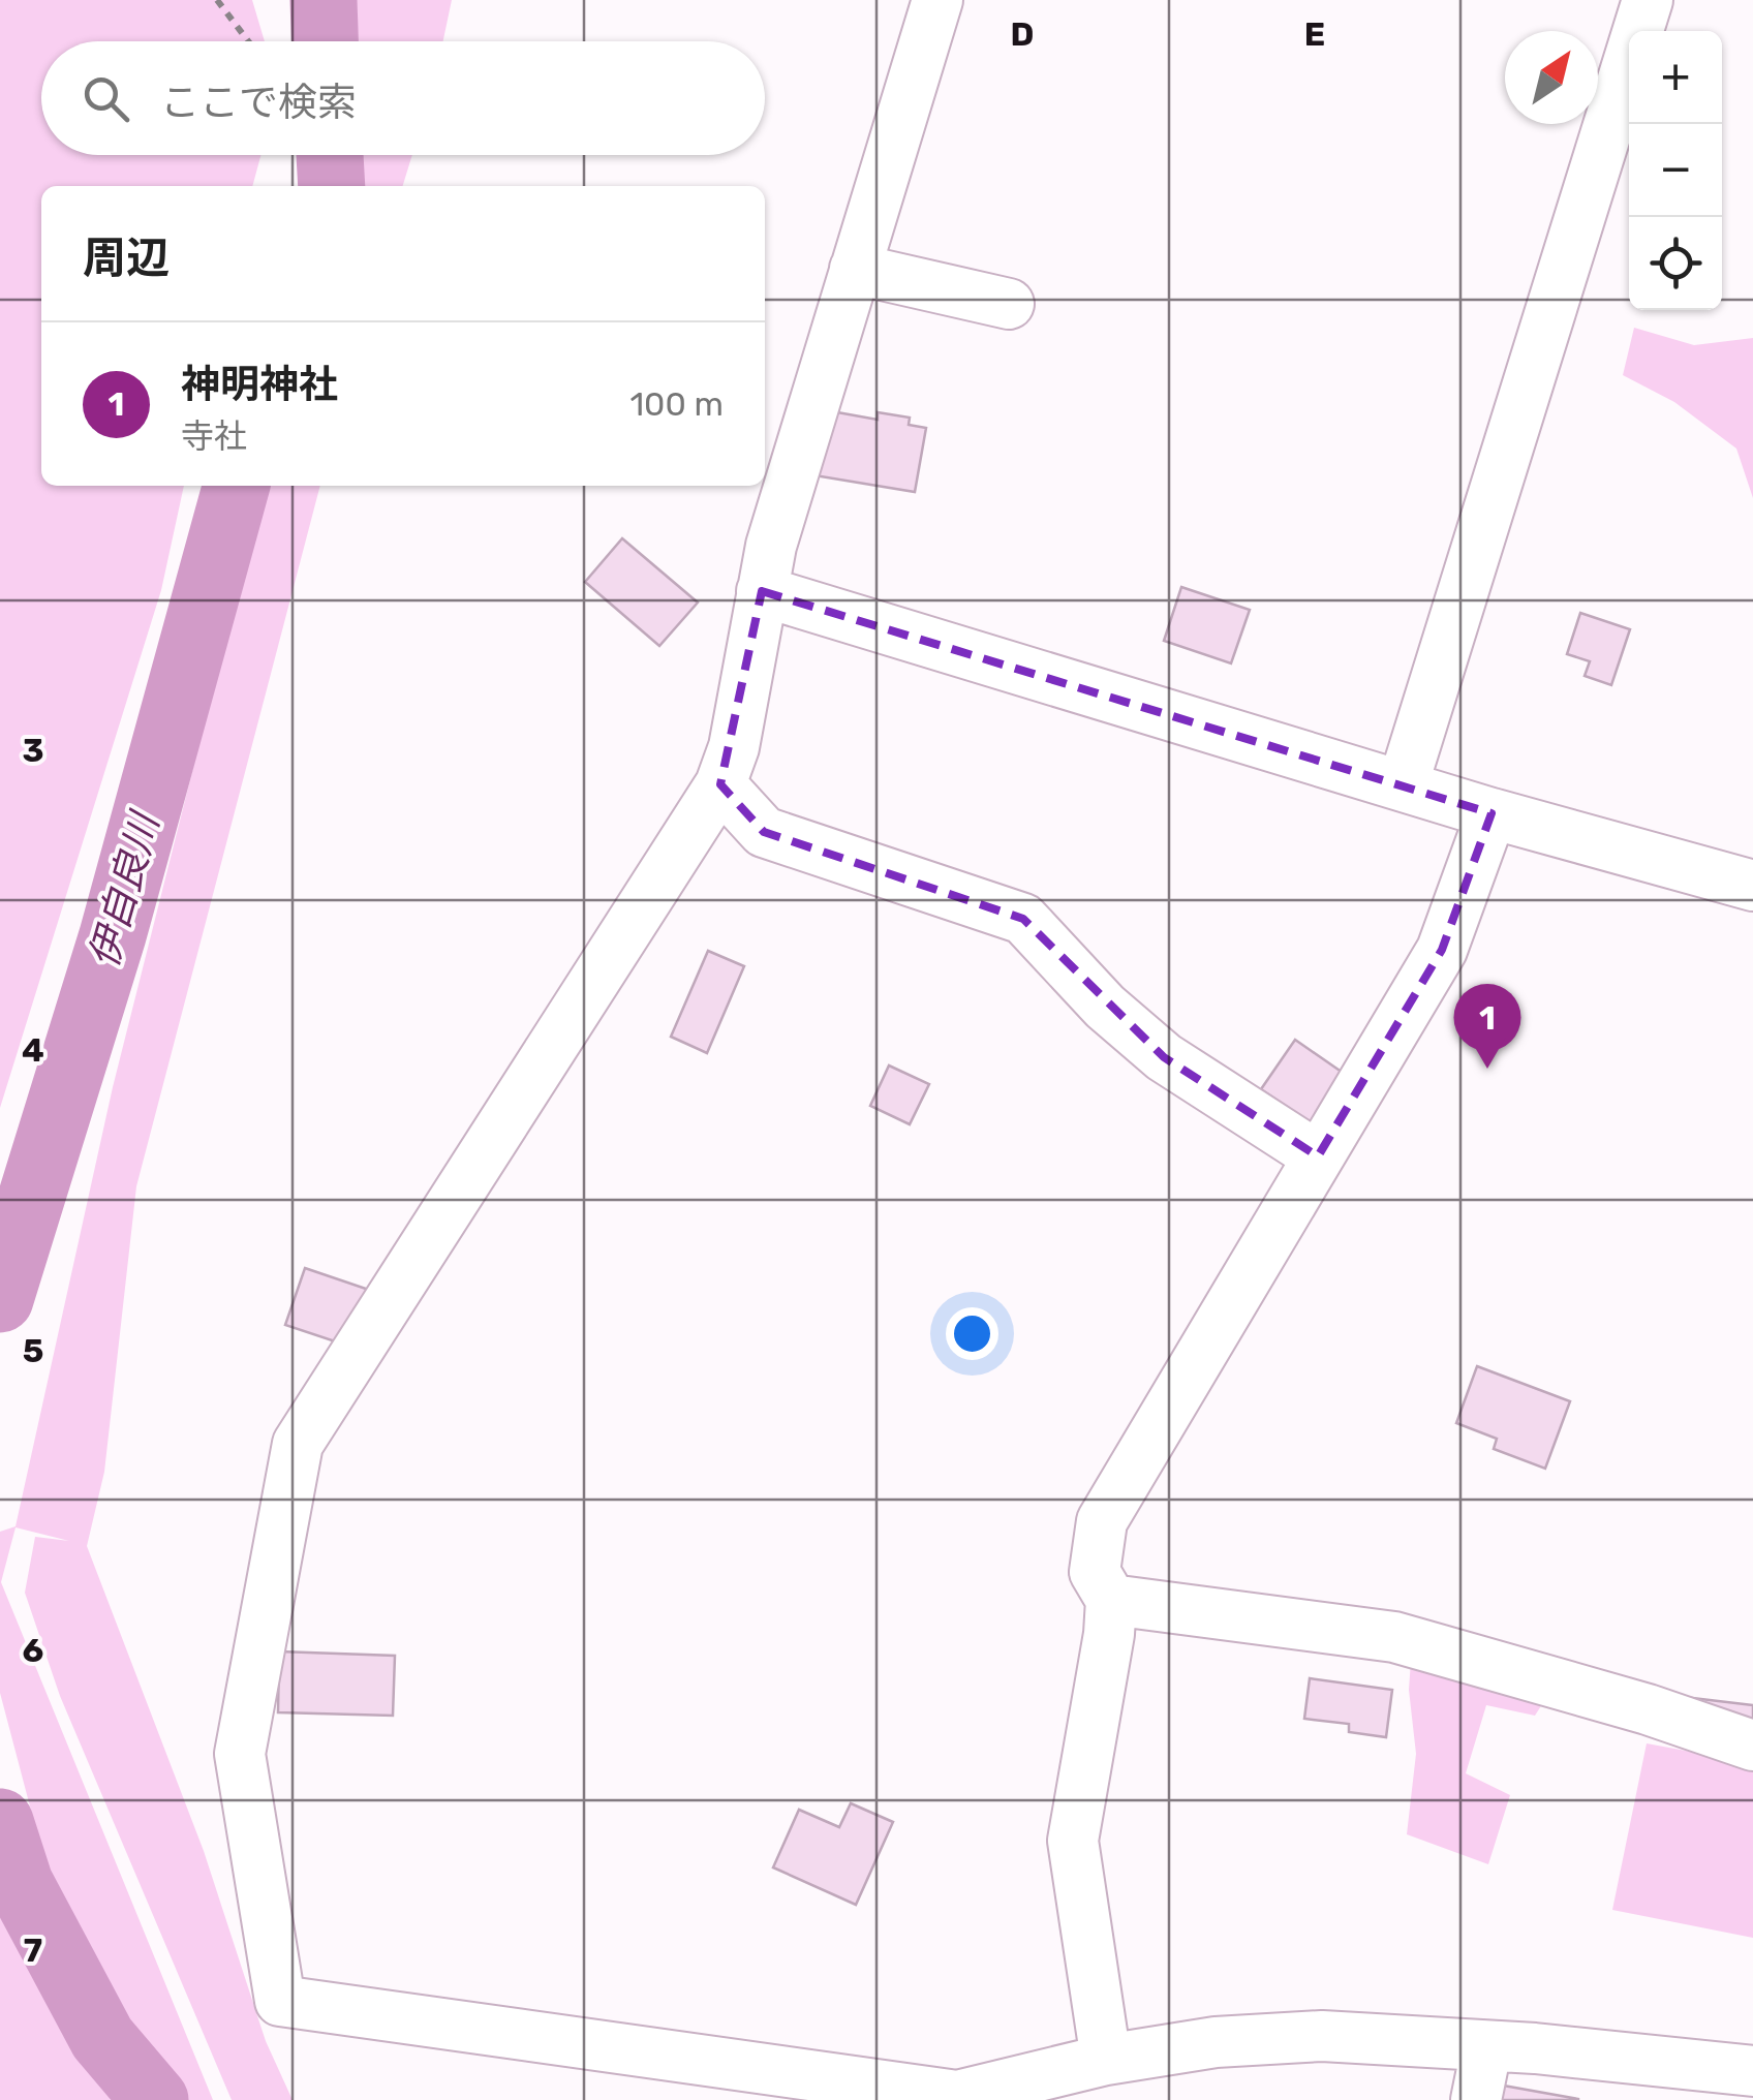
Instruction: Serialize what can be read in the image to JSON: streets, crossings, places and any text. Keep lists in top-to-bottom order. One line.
{"water":["伊自良川"],"north":"top right","page":{"map_buttons":["+","−"],"search":"ここで検索","heading":"周辺","list":[{"mark":"1","name":"神明神社","note":"寺社","value":"100 m"}],"pins":"1"},"grid":{"columns":["D","E"],"rows":["3","4","5","6","7"]}}
